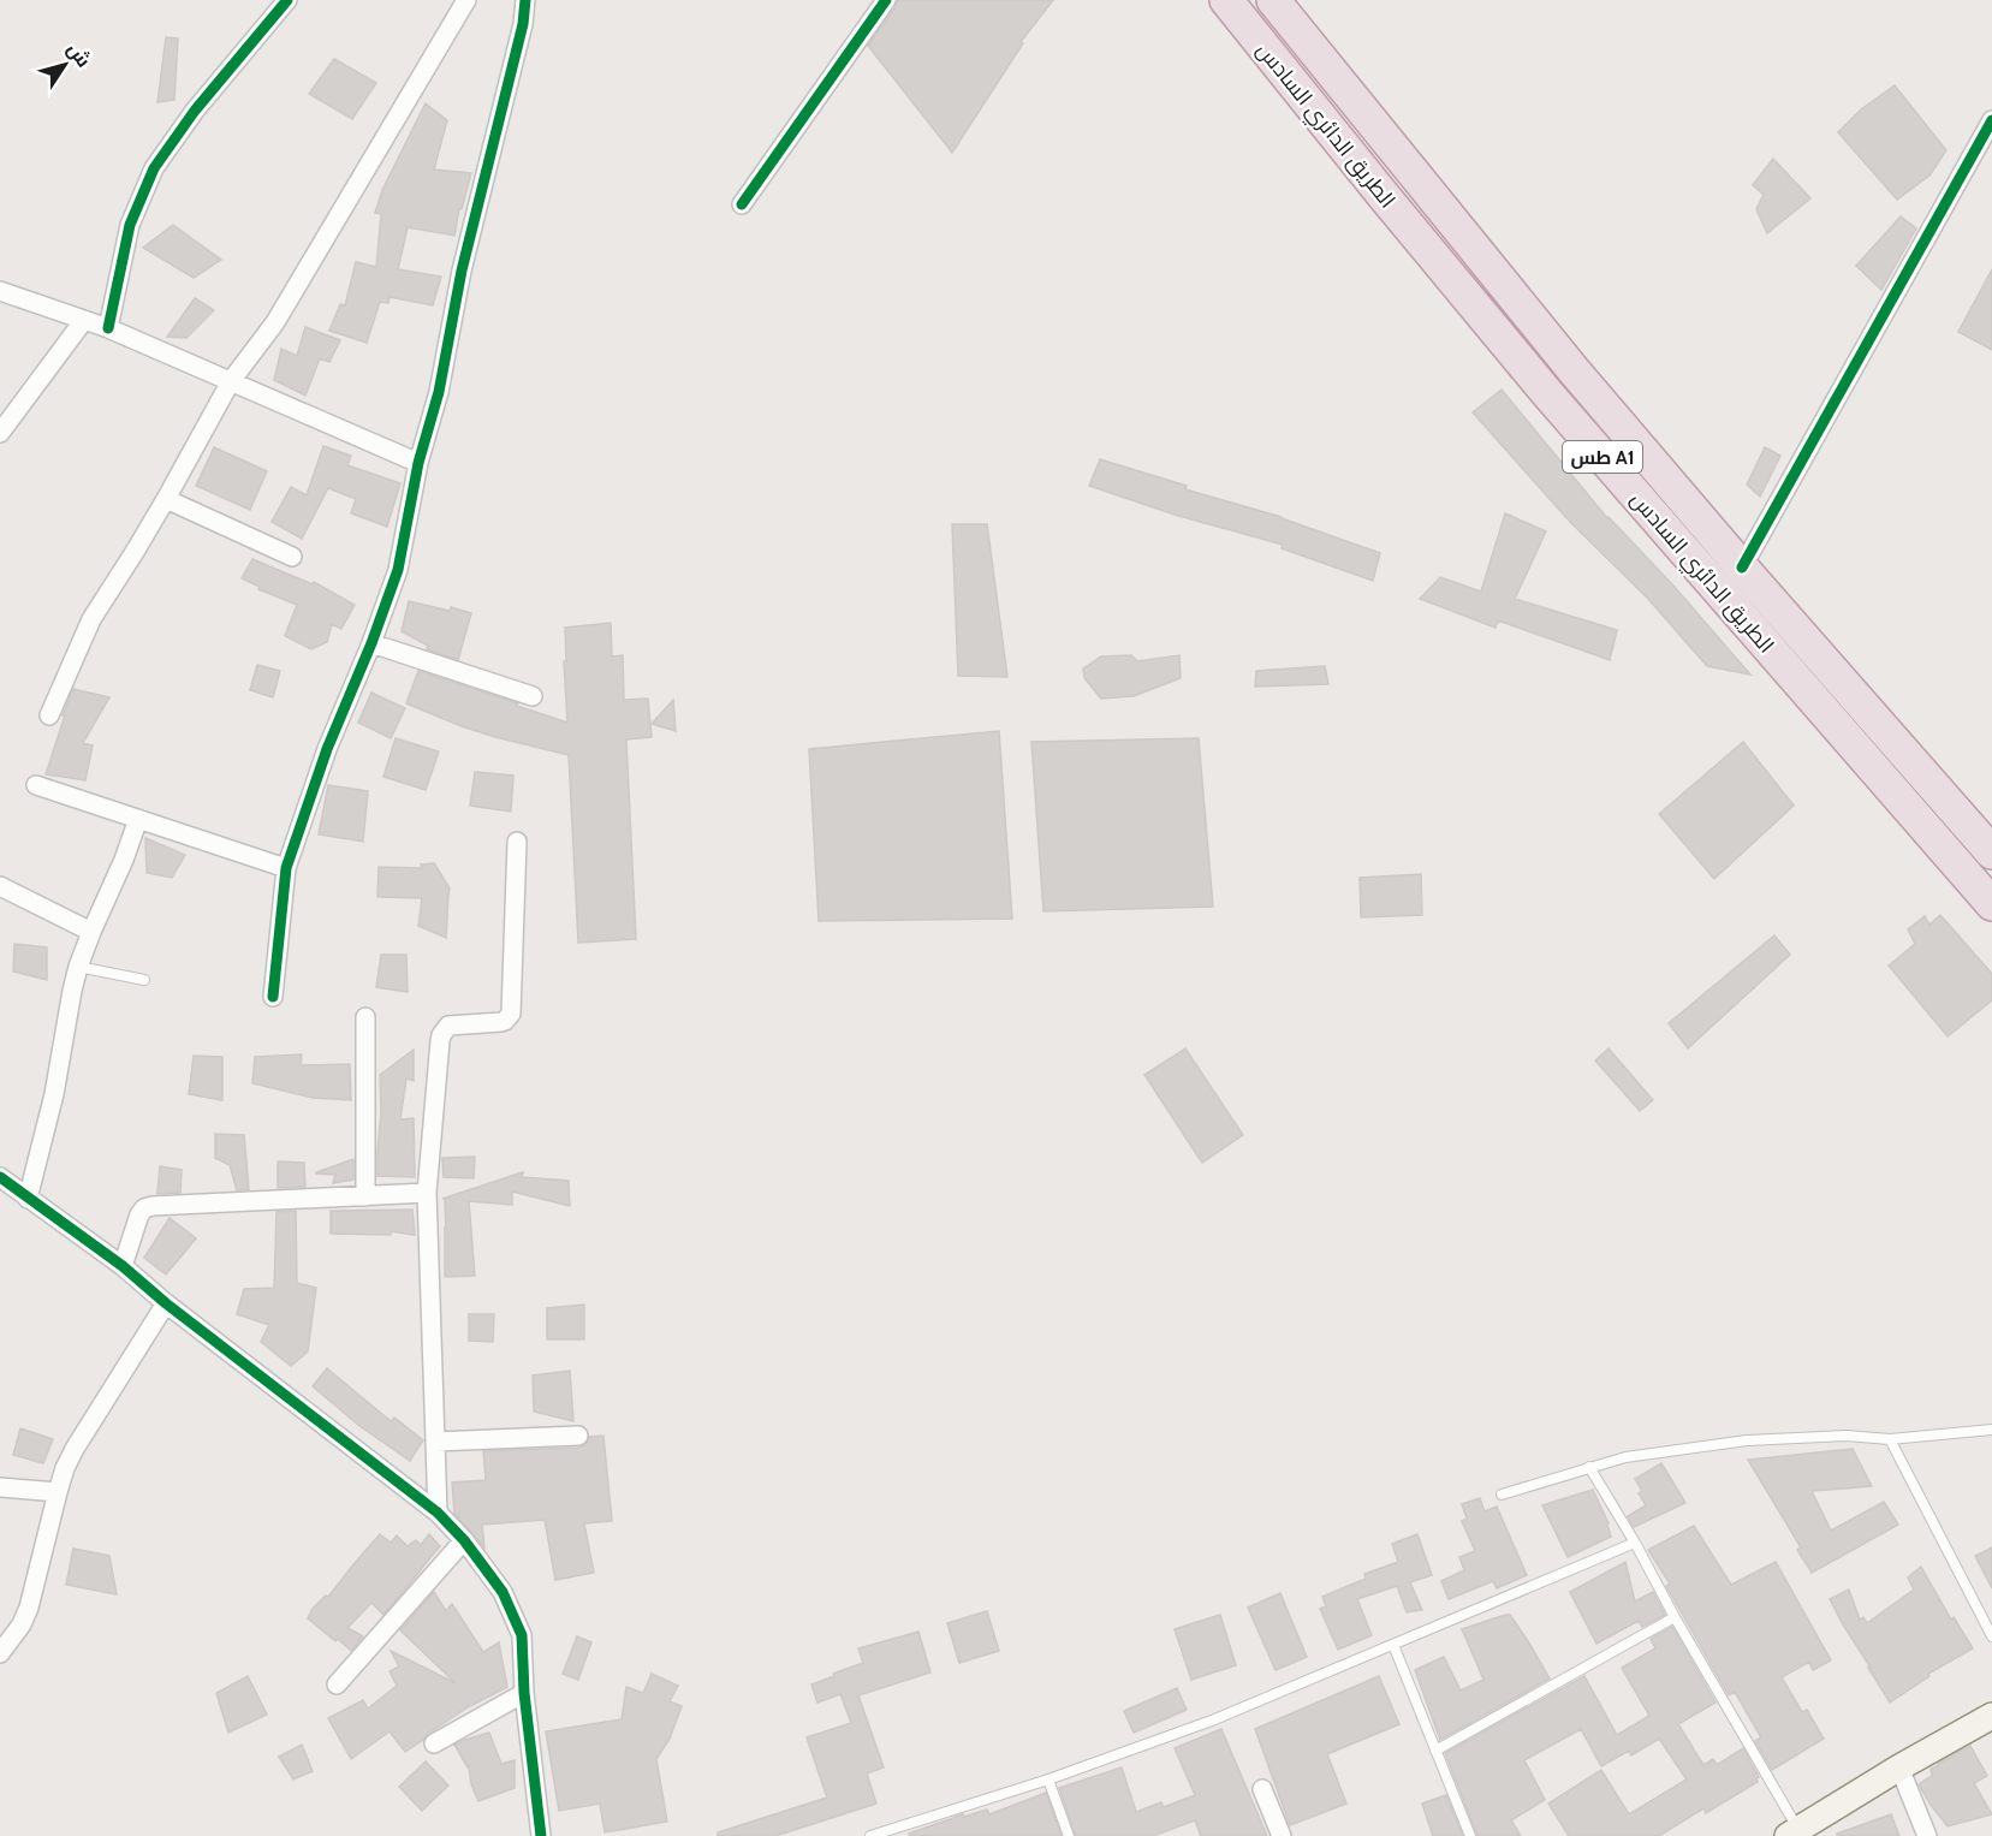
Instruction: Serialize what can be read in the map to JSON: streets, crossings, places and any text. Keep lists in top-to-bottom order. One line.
{"streets":{"highway":["الطريق الدائري السادس","طس A1"]},"north":"top right"}
